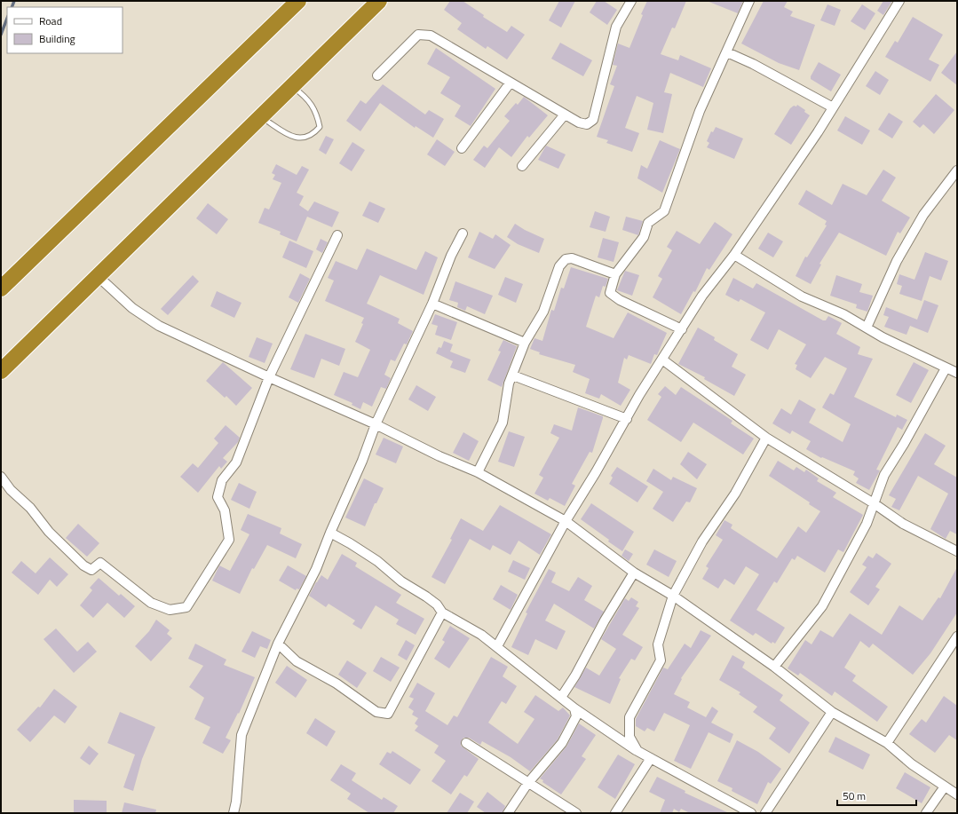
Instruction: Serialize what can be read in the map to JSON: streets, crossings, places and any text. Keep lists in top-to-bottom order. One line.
{"legend":["Road","Building"],"scale_bar":"50 m"}
